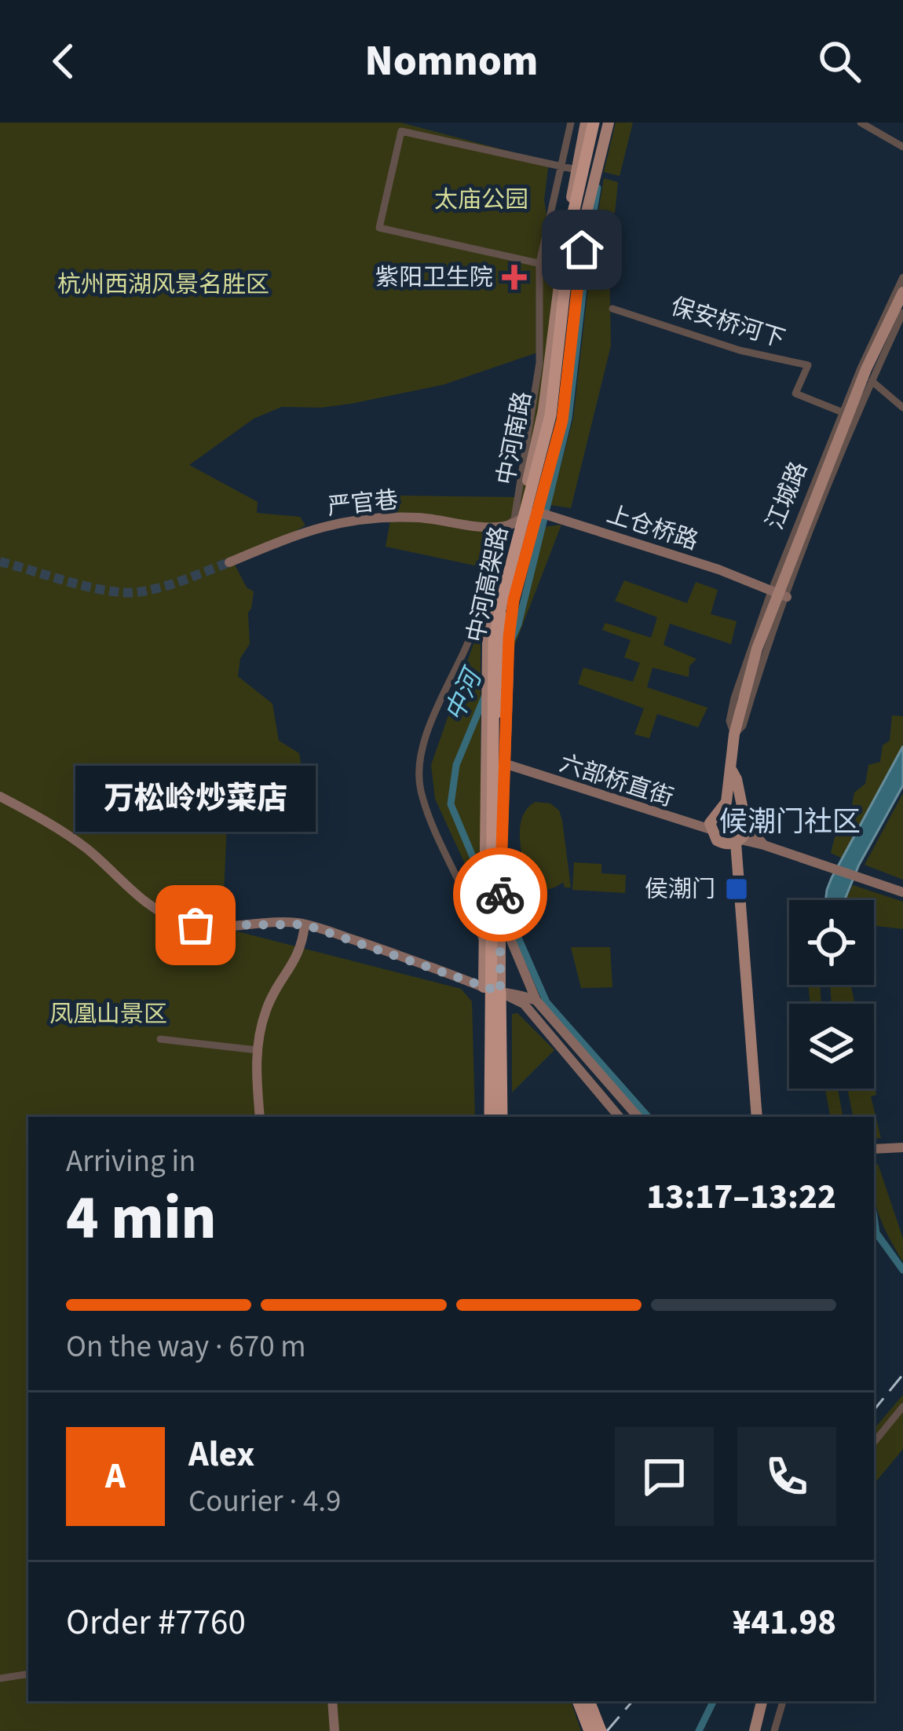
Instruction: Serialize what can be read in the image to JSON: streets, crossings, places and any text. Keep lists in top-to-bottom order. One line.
{"streets":{"highway":["中河高架路"],"main road":["中河南路","江城路"],"street":["保安桥河下","严官巷","上仓桥路","六部桥直街"]},"crossings":[["保安桥河下","江城路"],["中河南路","上仓桥路"],["中河南路","中河高架路"],["中河南路","六部桥直街"],["江城路","上仓桥路"],["江城路","六部桥直街"]],"districts":["候潮门社区"],"water":["中河"],"parks":["太庙公园","杭州西湖风景名胜区","凤凰山景区"],"places":{"health":["紫阳卫生院"],"transit":["侯潮门"],"other":["万松岭炒菜店"]},"page":{"header":"Nomnom","bubble":"万松岭炒菜店","heading":["4 min","Arriving in","13:17–13:22"],"panel":["Alex","Courier · 4.9","Order #7760","¥41.98"],"bar":"On the way · 670 m","round":"A"}}
